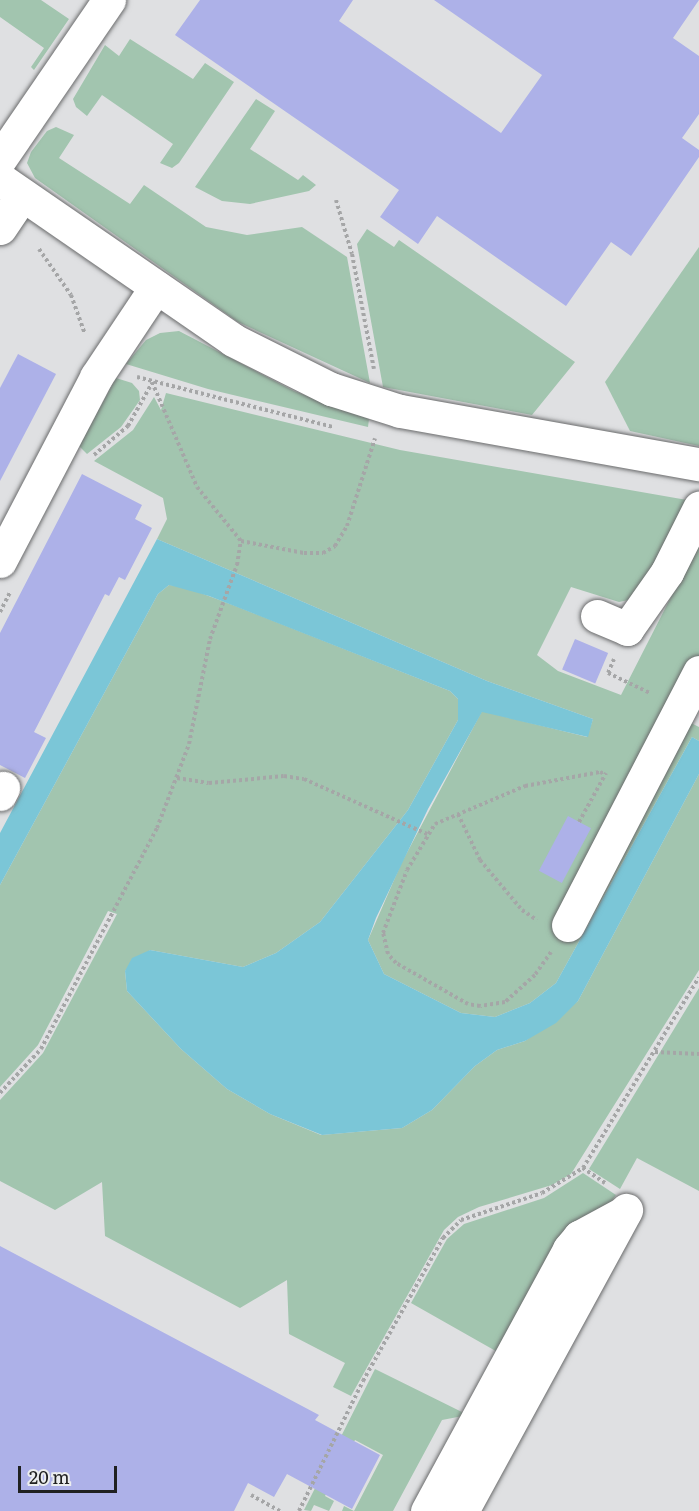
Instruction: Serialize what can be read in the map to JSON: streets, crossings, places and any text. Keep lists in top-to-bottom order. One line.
{"scale_bar":"20 m"}
